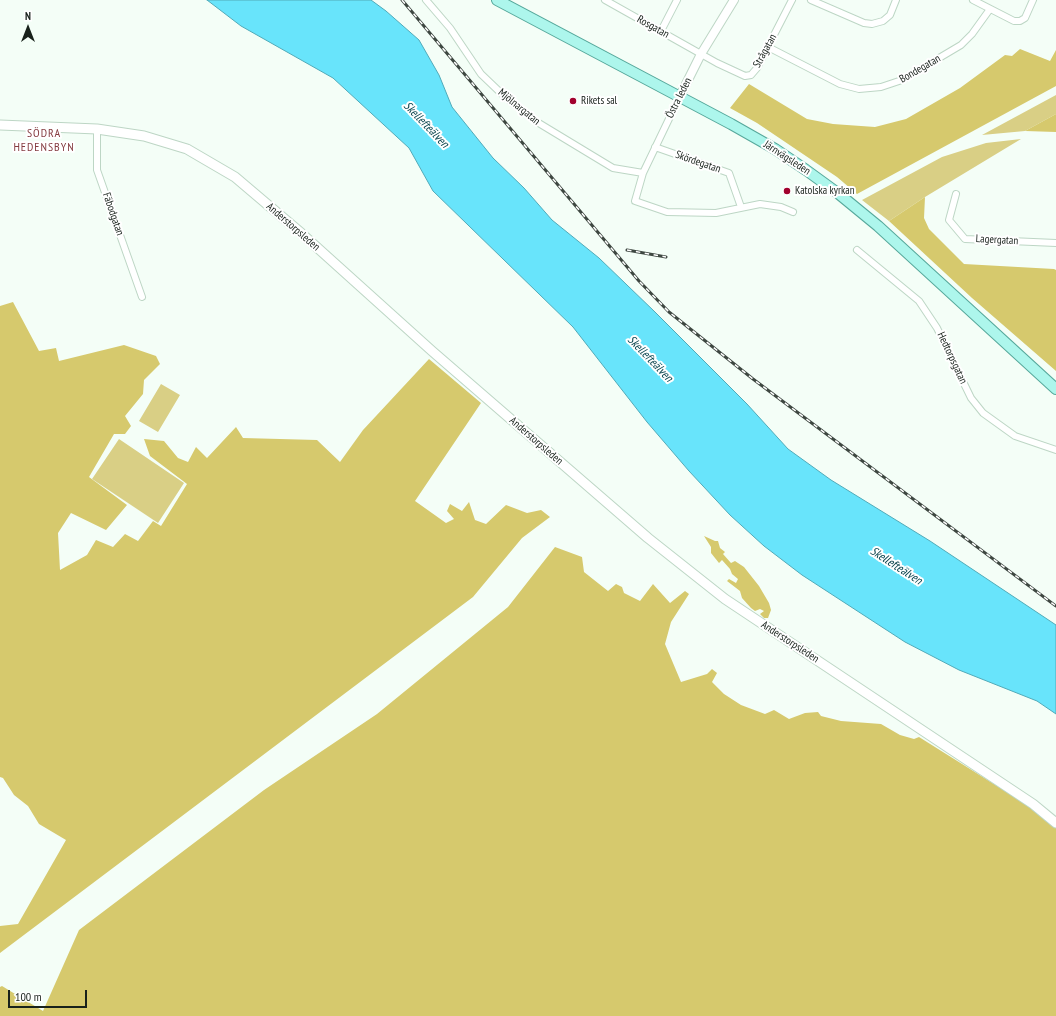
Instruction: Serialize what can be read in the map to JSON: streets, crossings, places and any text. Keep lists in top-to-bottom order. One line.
{"streets":{"main road":["Järnvägsleden","Anderstorpsleden"],"street":["Rosgatan","Strågatan","Bondegatan","Östra leden","Mjölnargatan","Skördegatan","Fäbodgatan","Lagergatan","Hedtorpsgatan"]},"crossings":[["Rosgatan","Strågatan"],["Rosgatan","Östra leden"],["Strågatan","Bondegatan"],["Strågatan","Östra leden"],["Östra leden","Mjölnargatan"],["Östra leden","Järnvägsleden"],["Östra leden","Skördegatan"],["Fäbodgatan","Anderstorpsleden"]],"districts":["SÖDRA HEDENSBYN"],"water":["Skellefteälven"],"places":["Rikets sal","Katolska kyrkan"],"scale_bar":"100 m","north":"top"}
